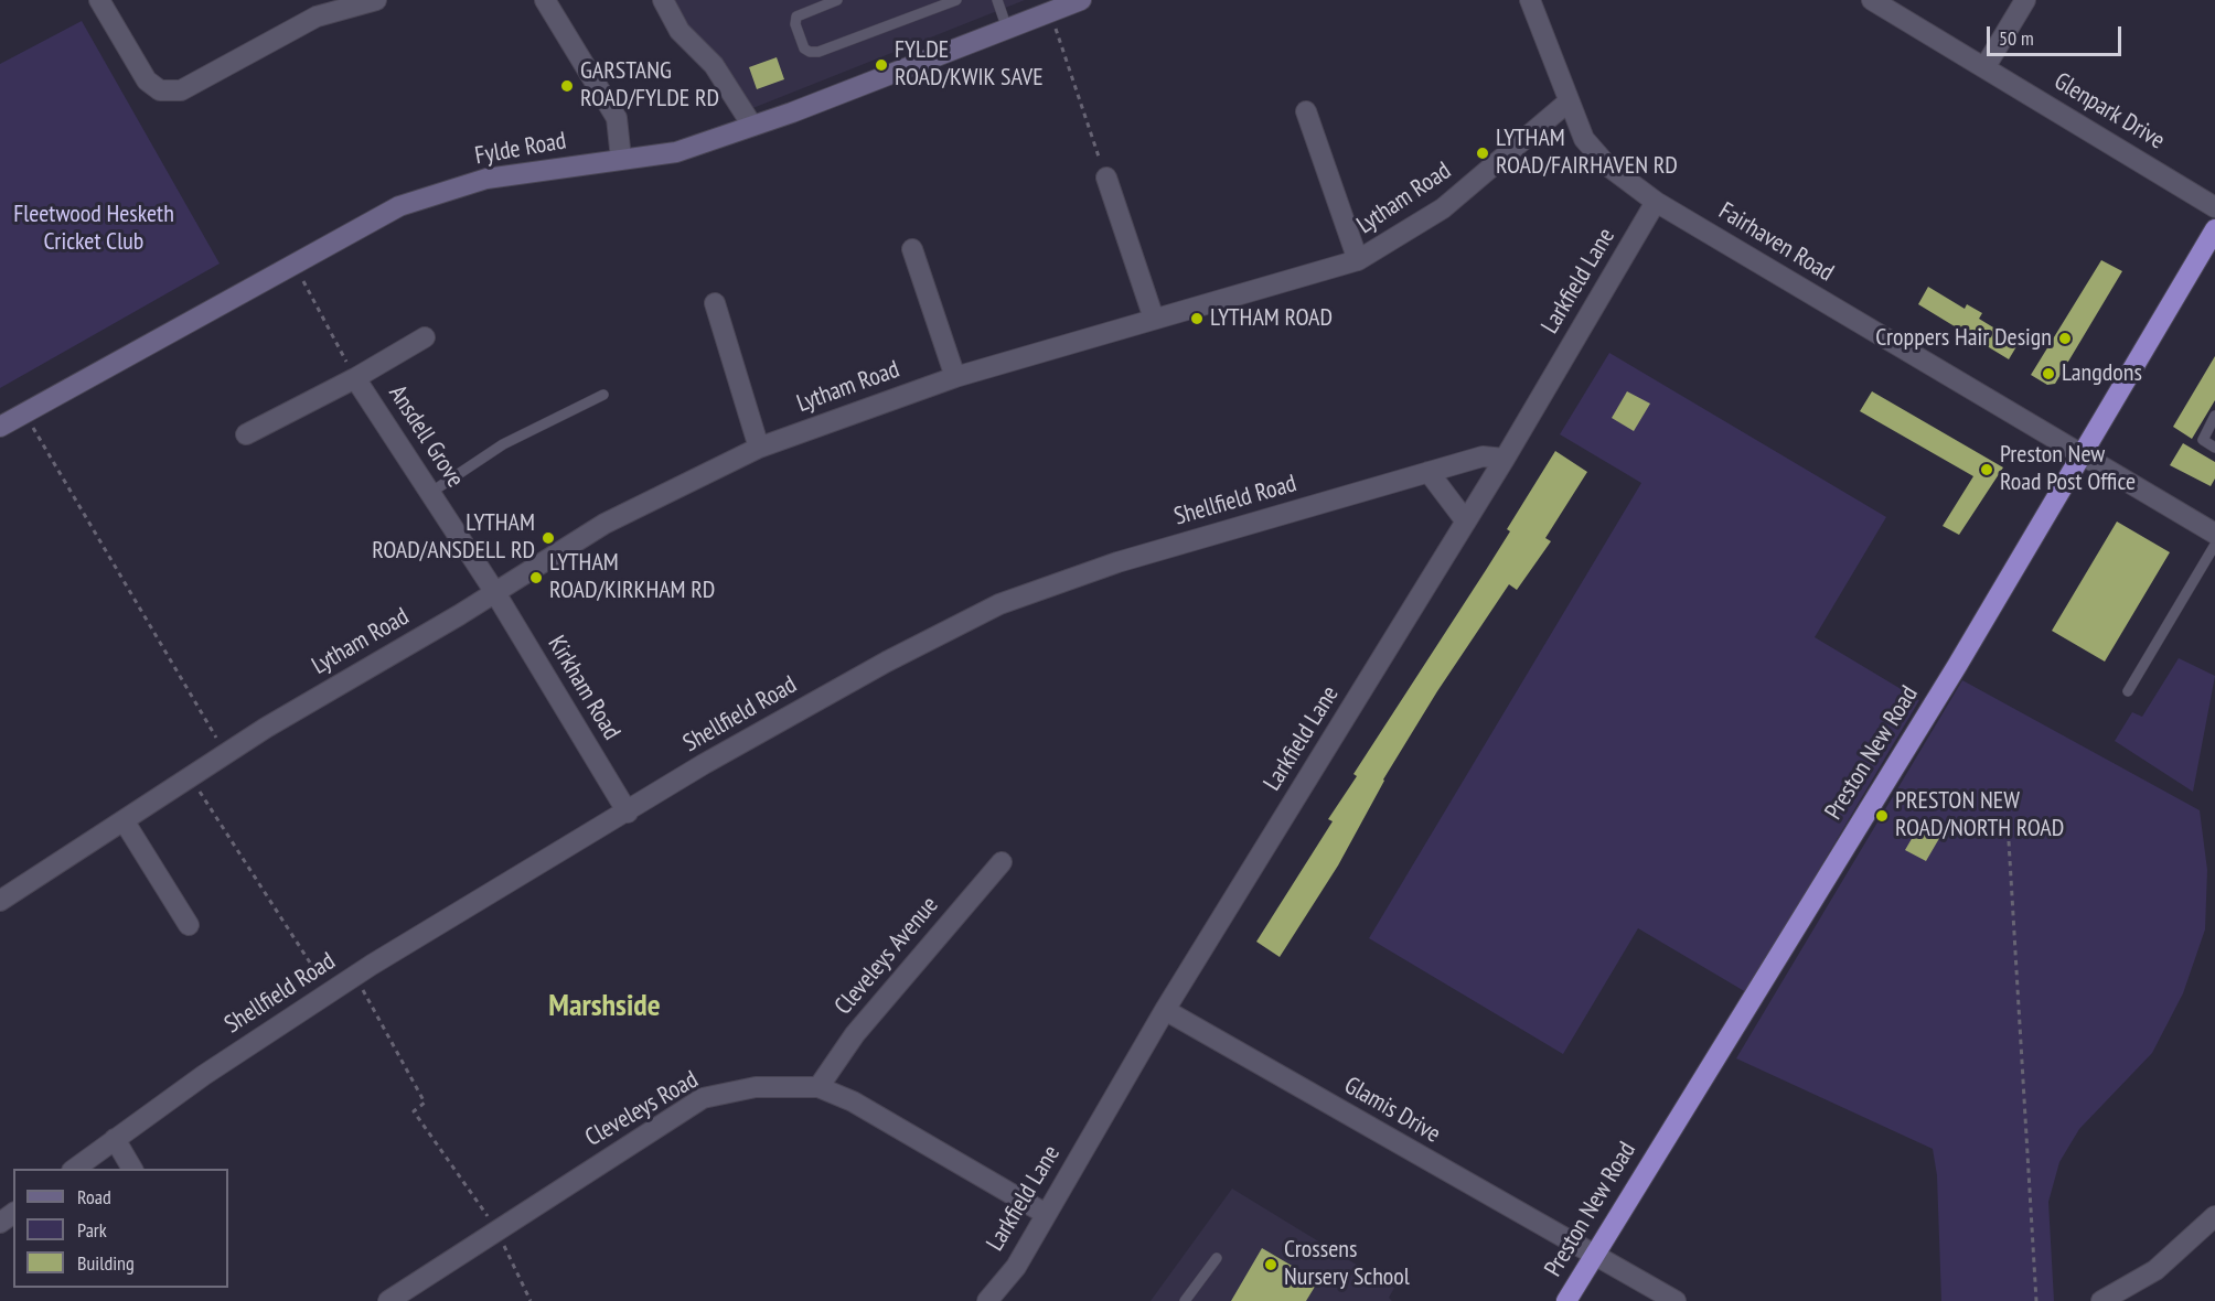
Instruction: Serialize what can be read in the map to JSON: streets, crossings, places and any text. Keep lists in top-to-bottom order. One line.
{"streets":{"highway":["Preston New Road"],"street":["Glenpark Drive","Fylde Road","Lytham Road","Fairhaven Road","Larkfield Lane","Ansdell Grove","Shellfield Road","Kirkham Road","Cleveleys Avenue","Cleveleys Road","Glamis Drive"]},"crossings":[["Lytham Road","Fairhaven Road"],["Lytham Road","Ansdell Grove"],["Lytham Road","Kirkham Road"],["Fairhaven Road","Larkfield Lane"],["Fairhaven Road","Preston New Road"],["Larkfield Lane","Shellfield Road"],["Larkfield Lane","Cleveleys Road"],["Larkfield Lane","Glamis Drive"],["Ansdell Grove","Kirkham Road"],["Shellfield Road","Kirkham Road"],["Preston New Road","Glamis Drive"],["Cleveleys Avenue","Cleveleys Road"]],"districts":["Marshside"],"parks":["Fleetwood Hesketh Cricket Club"],"places":["FYLDE ROAD/KWIK SAVE","GARSTANG ROAD/FYLDE RD","LYTHAM ROAD/FAIRHAVEN RD","LYTHAM ROAD","Croppers Hair Design","Langdons","Preston New Road Post Office","LYTHAM ROAD/ANSDELL RD","LYTHAM ROAD/KIRKHAM RD","PRESTON NEW ROAD/NORTH ROAD","Crossens Nursery School"],"legend":["Road","Park","Building"],"scale_bar":"50 m"}
